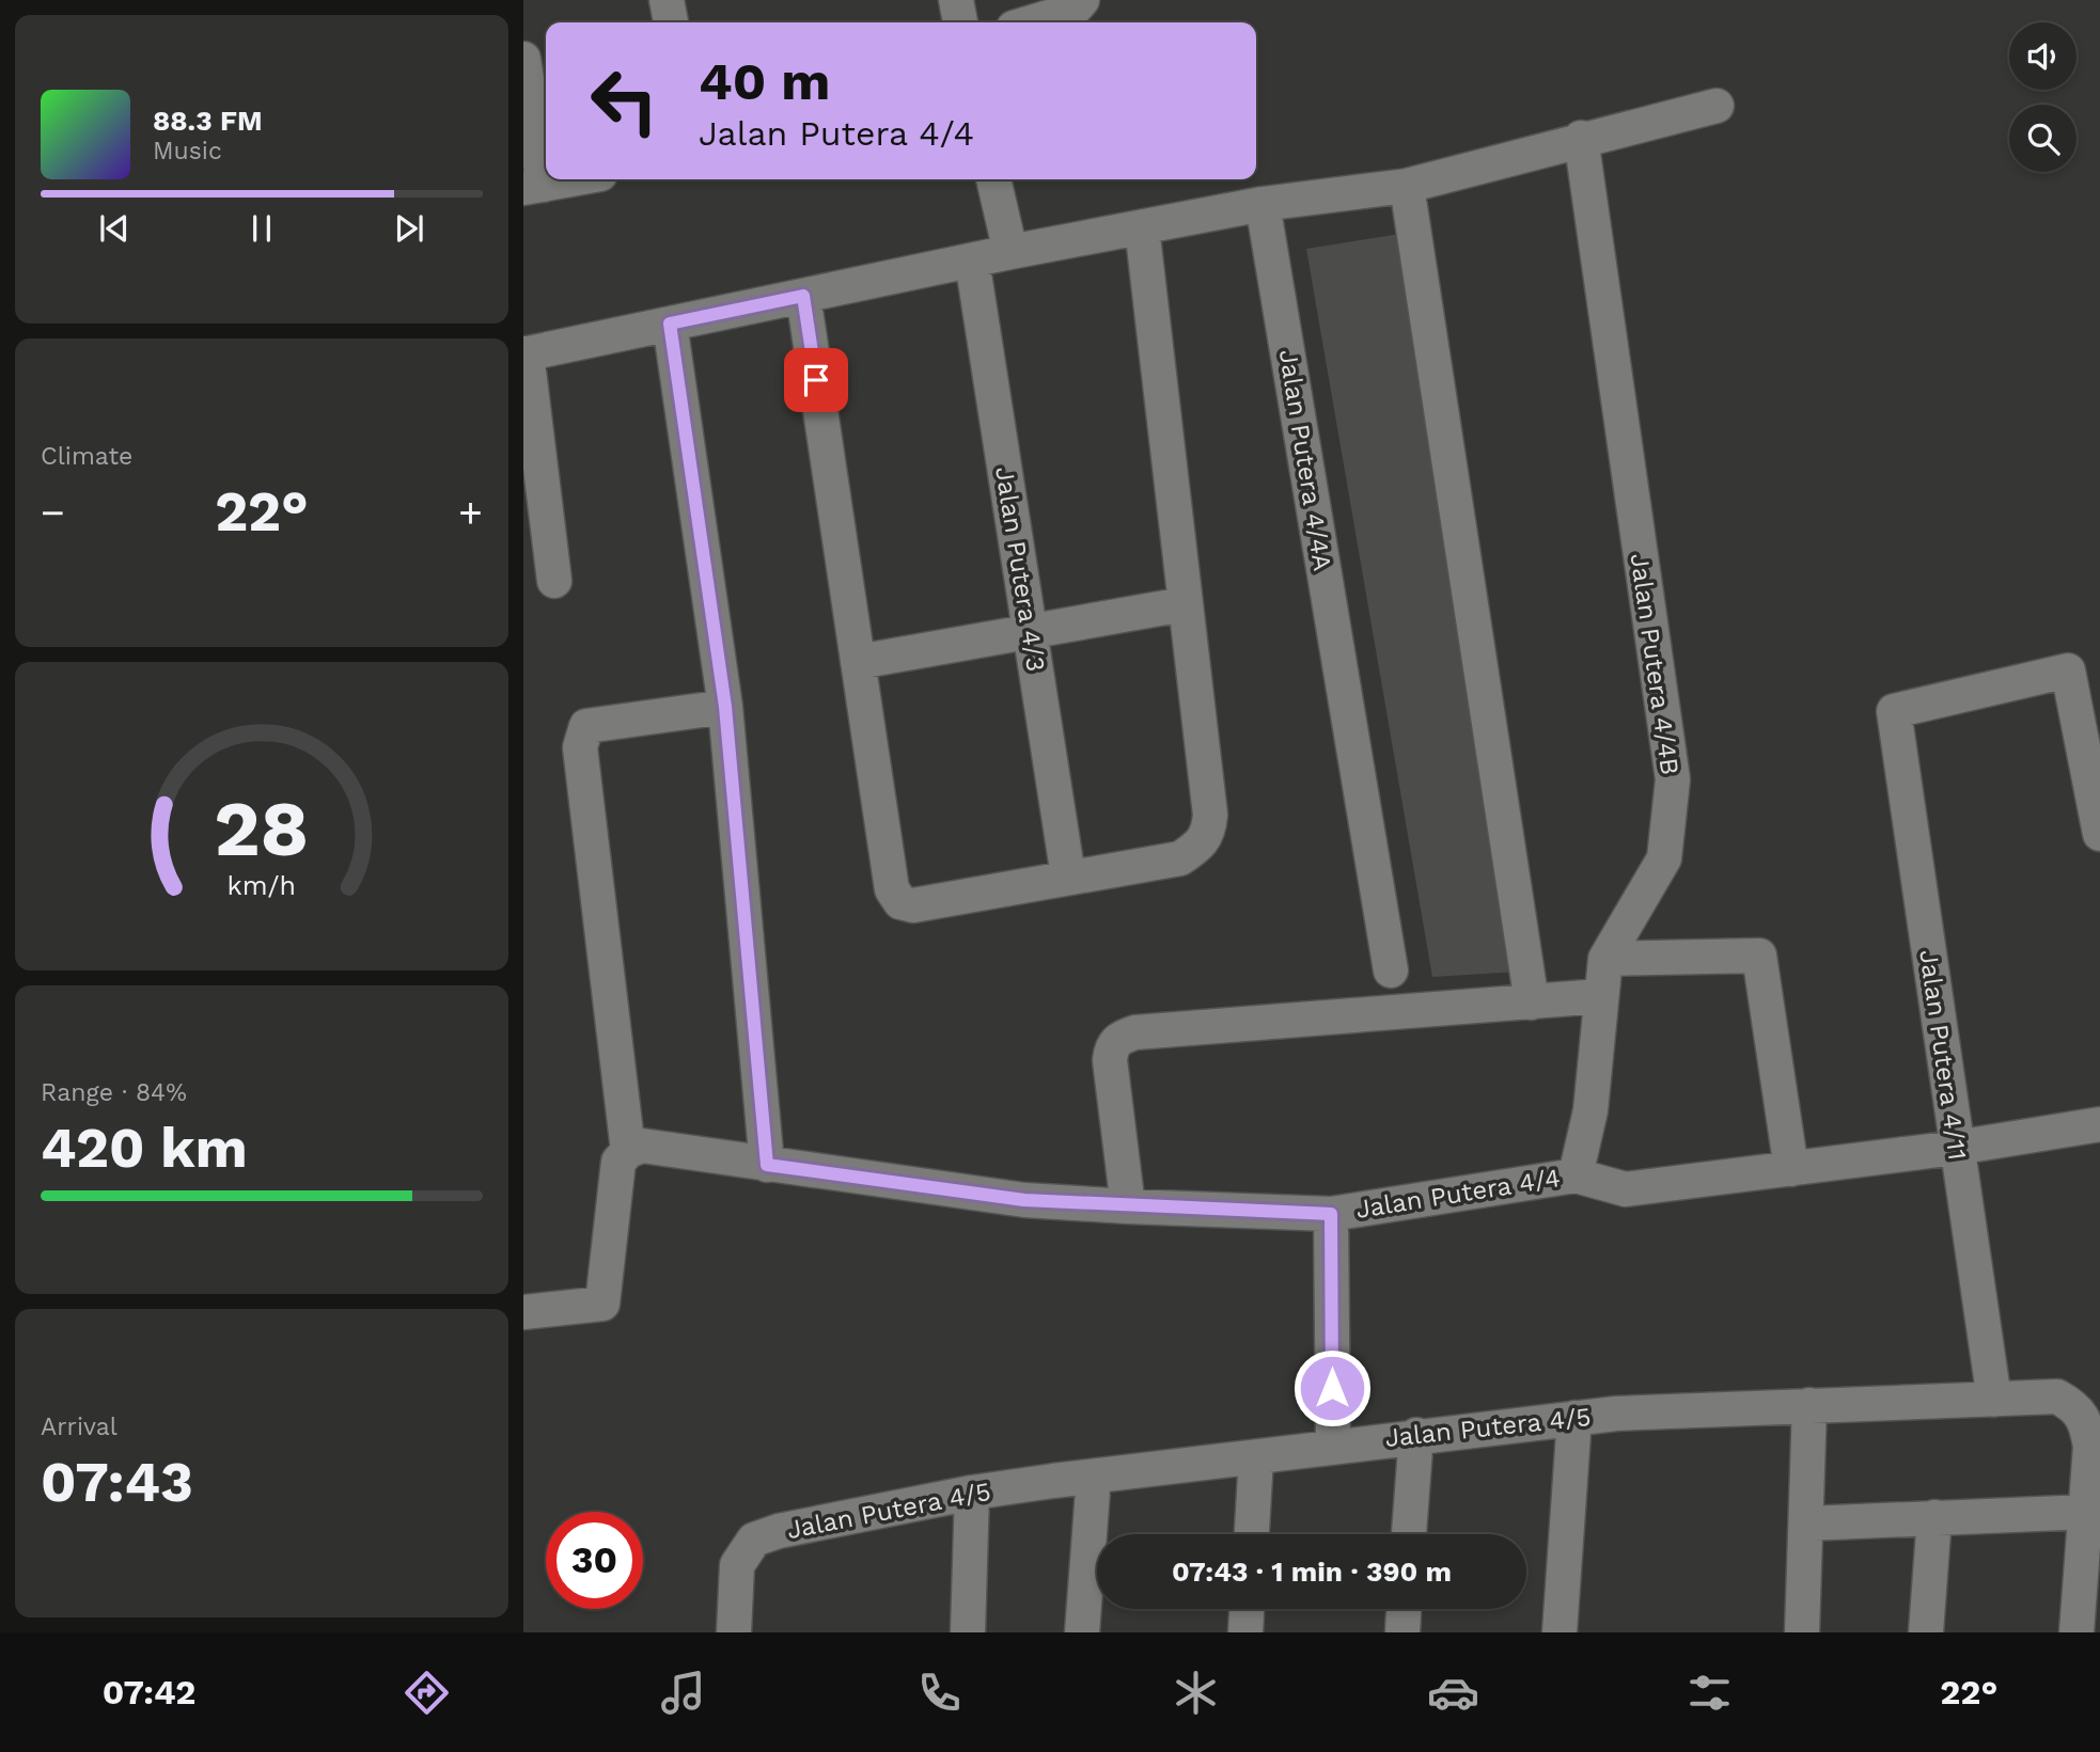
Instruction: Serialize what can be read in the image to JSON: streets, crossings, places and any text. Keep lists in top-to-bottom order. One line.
{"streets":{"street":["Jalan Putera 4/4A","Jalan Putera 4/3","Jalan Putera 4/4B","Jalan Putera 4/11","Jalan Putera 4/4","Jalan Putera 4/5"]},"crossings":[["Jalan Putera 4/4B","Jalan Putera 4/4"],["Jalan Putera 4/11","Jalan Putera 4/5"]],"page":{"turn":["40 m","Jalan Putera 4/4"],"song":["88.3 FM","Music"],"tile":["Climate",["Range · 84%","420 km"],["Arrival","07:43"]],"heat":["−","22°","+"],"limit":"30","trip":"07:43 · 1 min · 390 m","tabs":["07:42","22°"],"gauge":["28","km/h"]}}
